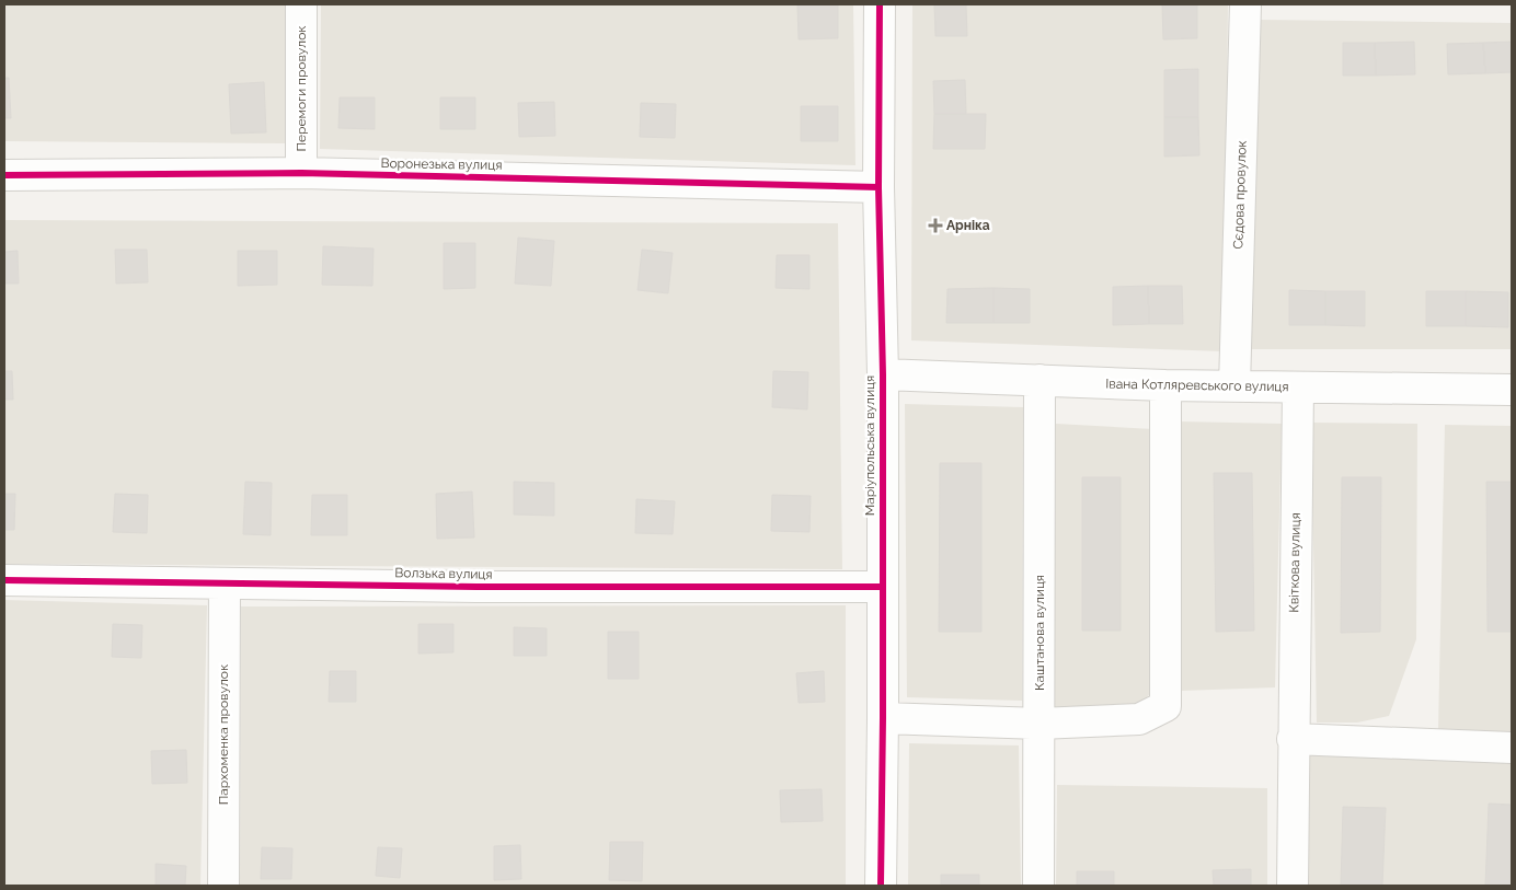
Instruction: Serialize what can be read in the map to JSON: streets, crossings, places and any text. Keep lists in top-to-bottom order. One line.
{"streets":{"street":["Перемоги провулок","Воронезька вулиця","Сєдова провулок","Івана Котляревського вулиця","Маріупольська вулиця","Квіткова вулиця","Волзька вулиця","Каштанова вулиця","Пархоменка провулок"]},"crossings":[["Перемоги провулок","Воронезька вулиця"],["Воронезька вулиця","Маріупольська вулиця"],["Сєдова провулок","Івана Котляревського вулиця"],["Івана Котляревського вулиця","Маріупольська вулиця"],["Івана Котляревського вулиця","Квіткова вулиця"],["Івана Котляревського вулиця","Каштанова вулиця"],["Маріупольська вулиця","Волзька вулиця"],["Волзька вулиця","Пархоменка провулок"]],"places":{"health":["Арніка"]}}
